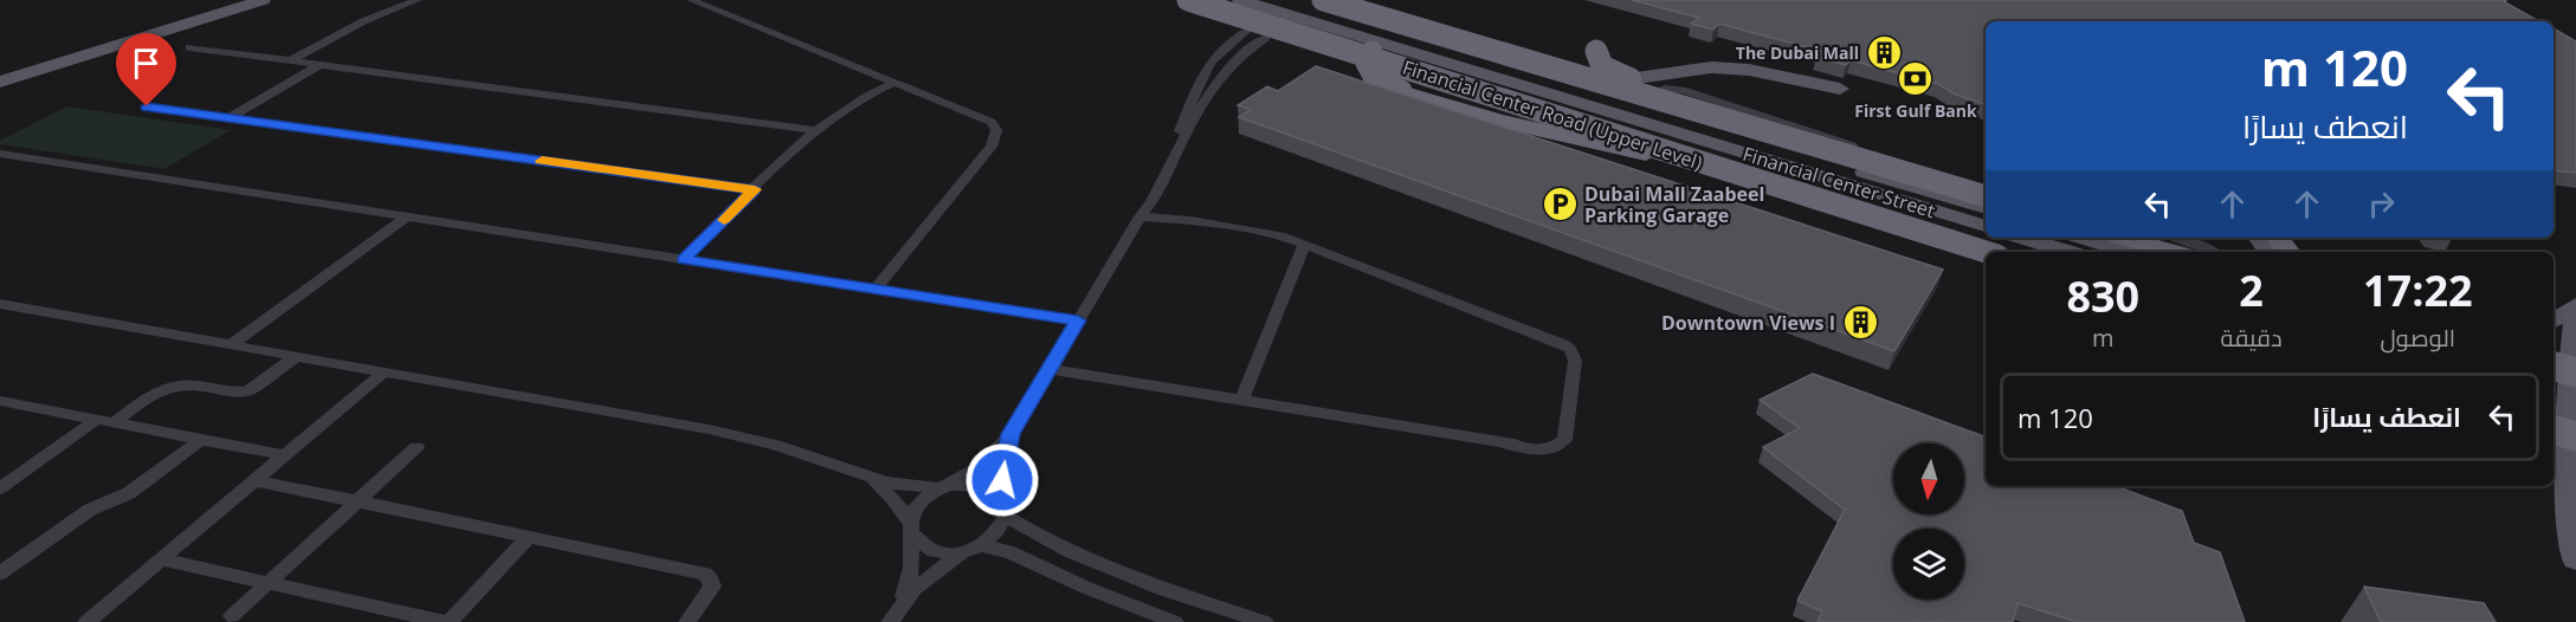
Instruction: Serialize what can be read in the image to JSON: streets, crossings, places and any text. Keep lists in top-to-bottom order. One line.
{"streets":{"highway":["Financial Center Road (Upper Level)"],"main road":["Financial Center Street"]},"crossings":[["Financial Center Road (Upper Level)","Financial Center Street"]],"places":{"building":["The Dubai Mall","Downtown Views I"],"bank":["First Gulf Bank"],"parking":["Dubai Mall Zaabeel Parking Garage"]},"north":"bottom","page":{"turn":["120 m","انعطف يسارًا"],"eta":["17:22","الوصول","2","دقيقة","830","m"],"list":[{"name":"انعطف يسارًا","value":"120 m"}]}}
